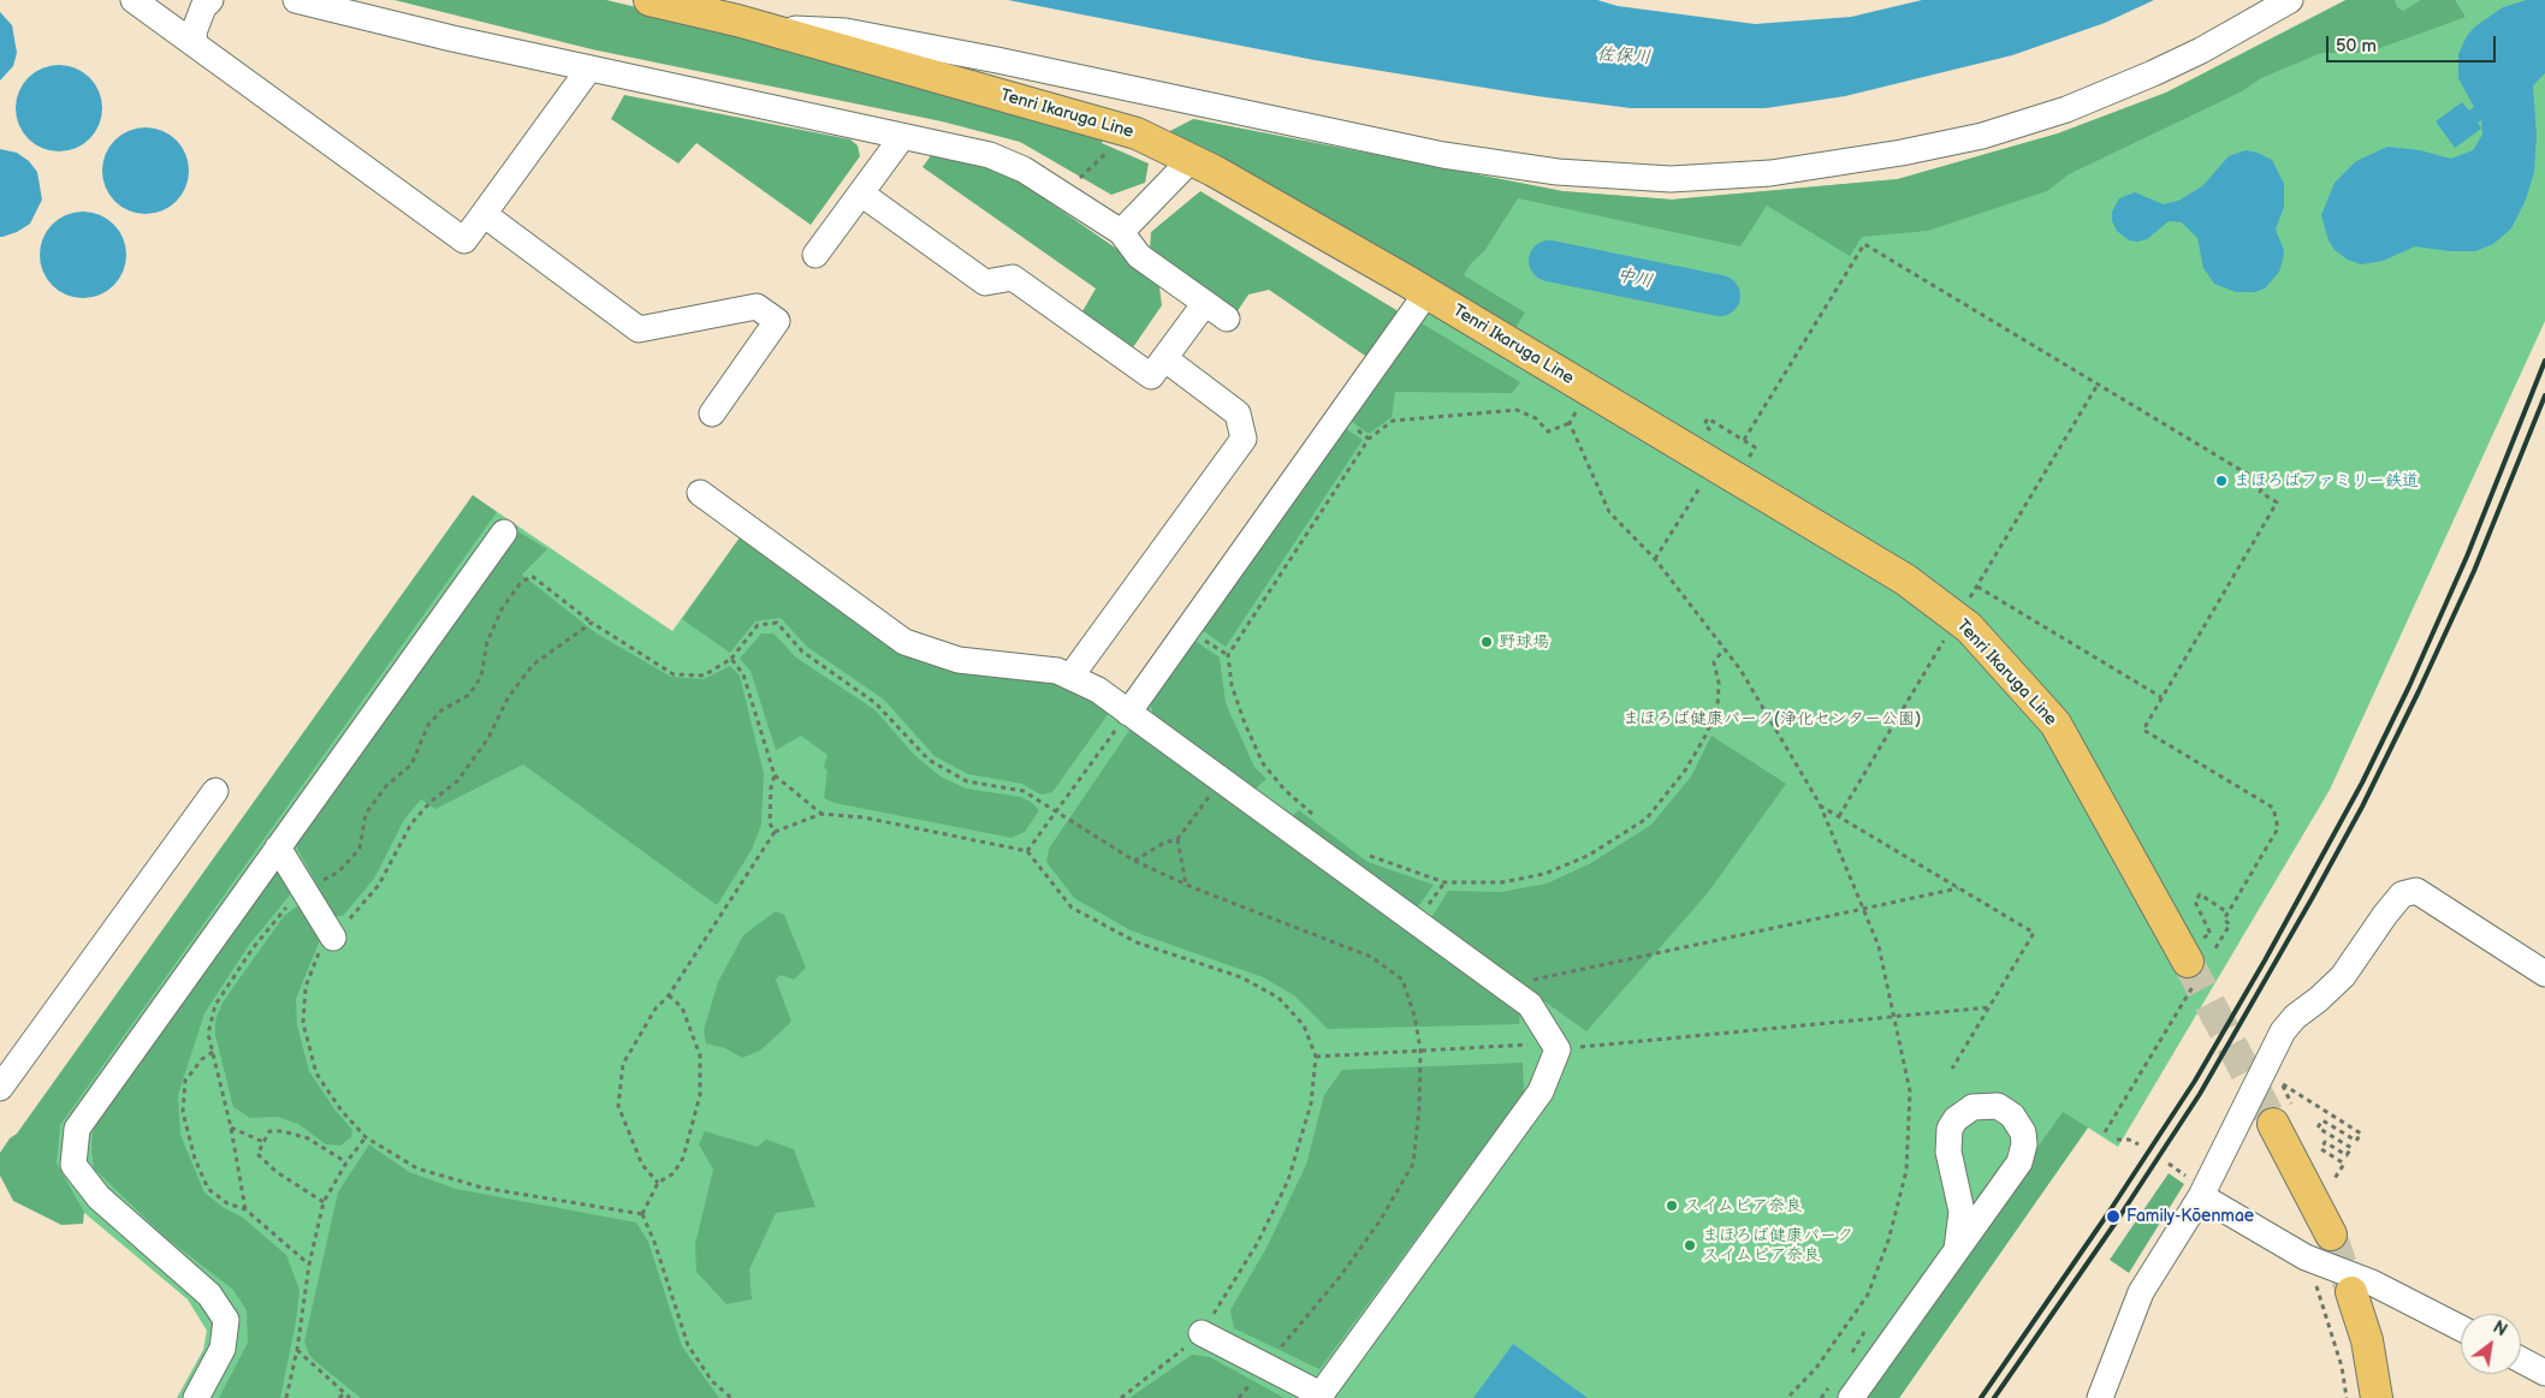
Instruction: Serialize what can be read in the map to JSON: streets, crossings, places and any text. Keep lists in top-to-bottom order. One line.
{"streets":{"main road":["Tenri Ikaruga Line"]},"water":["佐保川","中川"],"parks":["まほろば健康パーク(浄化センター公園)"],"places":["まほろばファミリー鉄道","野球場","スイムピア奈良","Family-Kōenmae","まほろば健康パーク スイムピア奈良"],"scale_bar":"50 m","north":"top right"}
